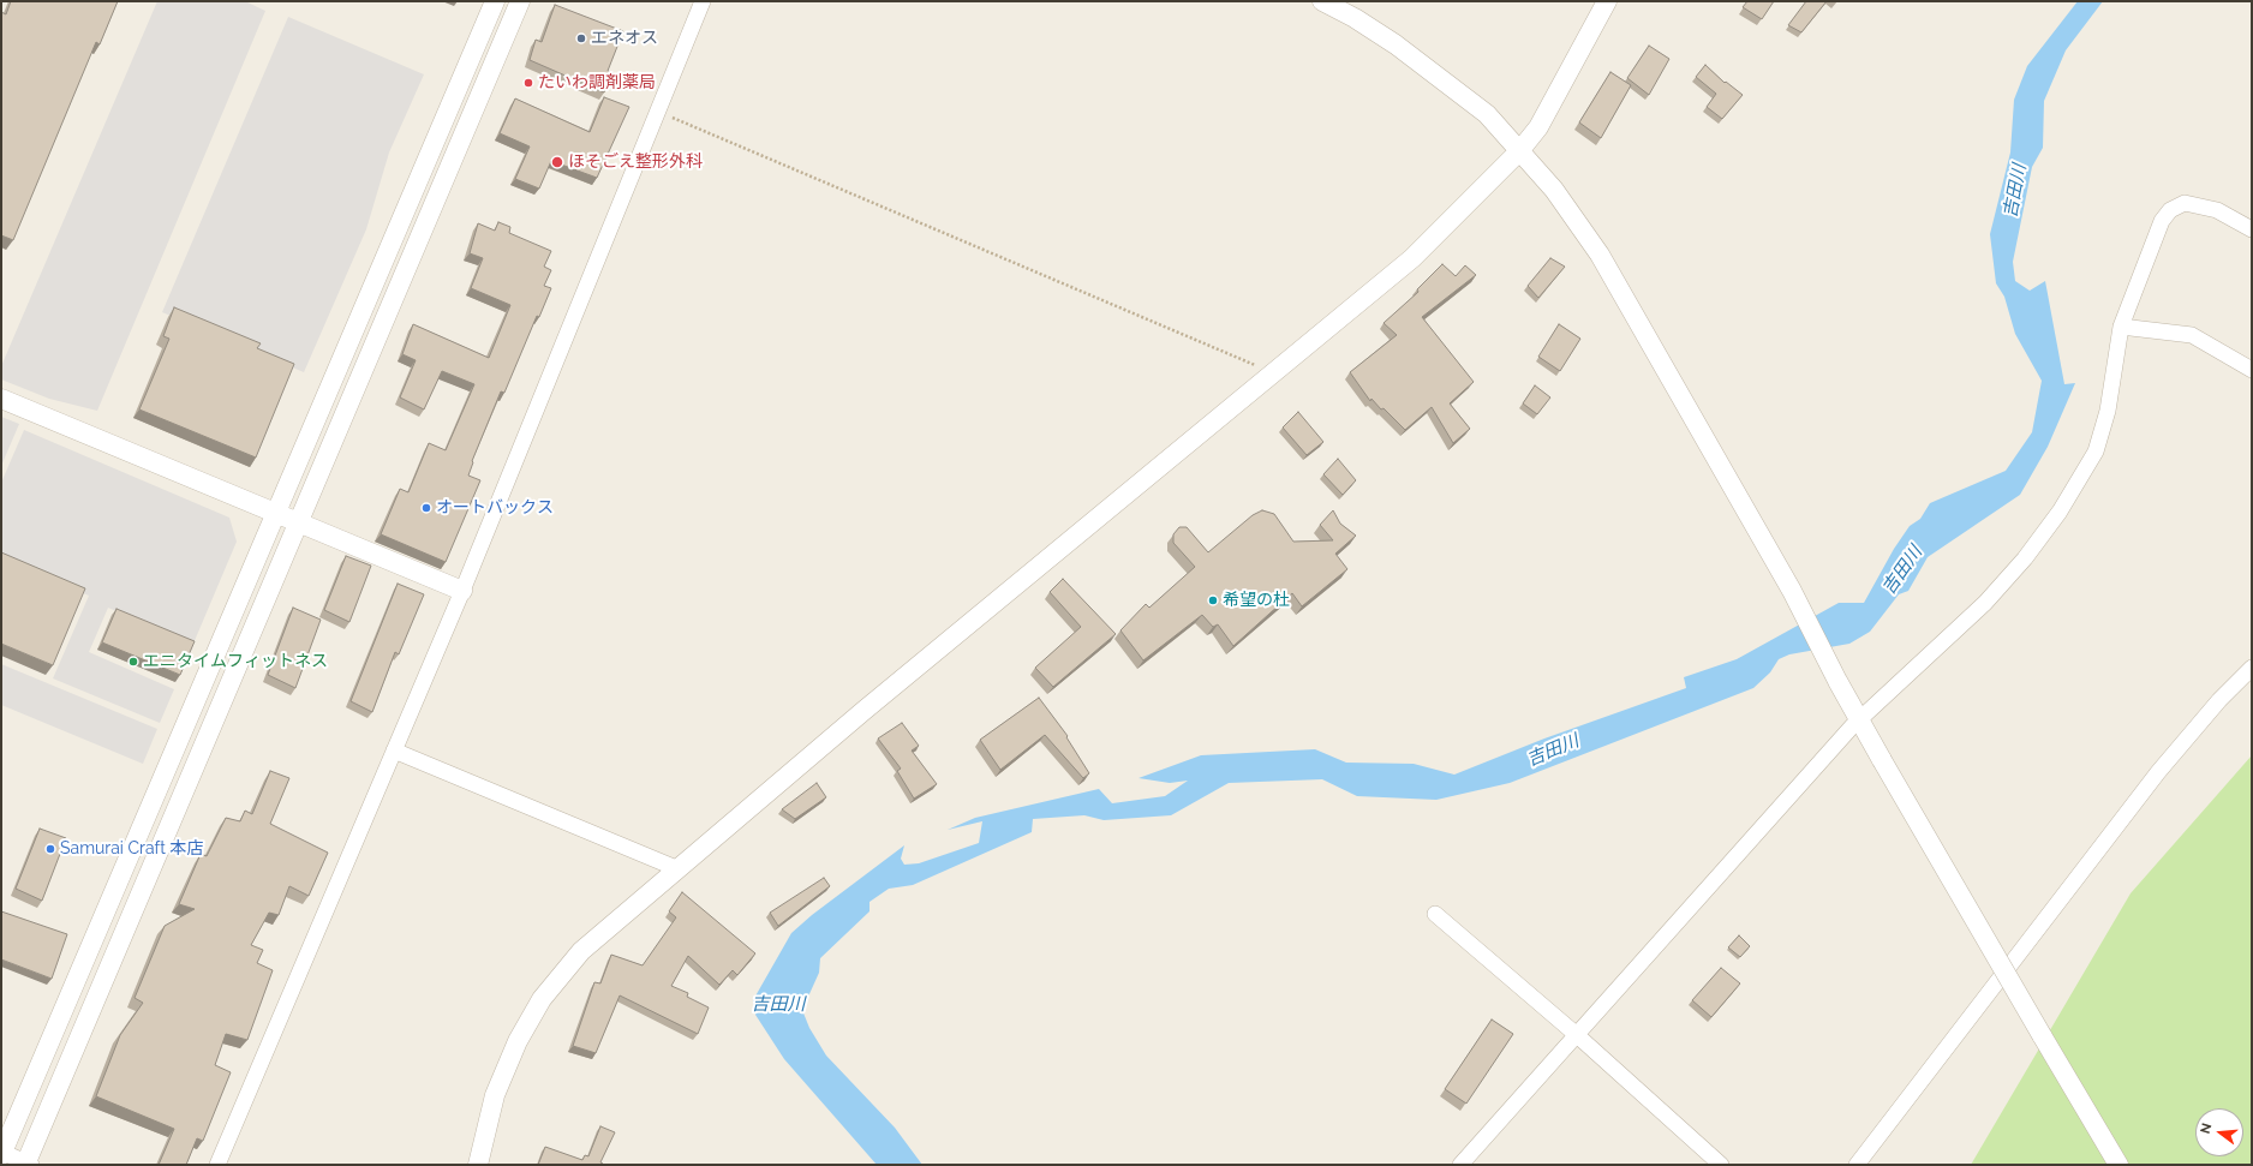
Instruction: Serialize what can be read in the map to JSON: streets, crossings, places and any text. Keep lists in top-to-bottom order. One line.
{"water":["吉田川"],"places":["エネオス","たいわ調剤薬局","ほそごえ整形外科","オートバックス","希望の杜","エニタイムフィットネス","Samurai Craft 本店"],"north":"left"}
